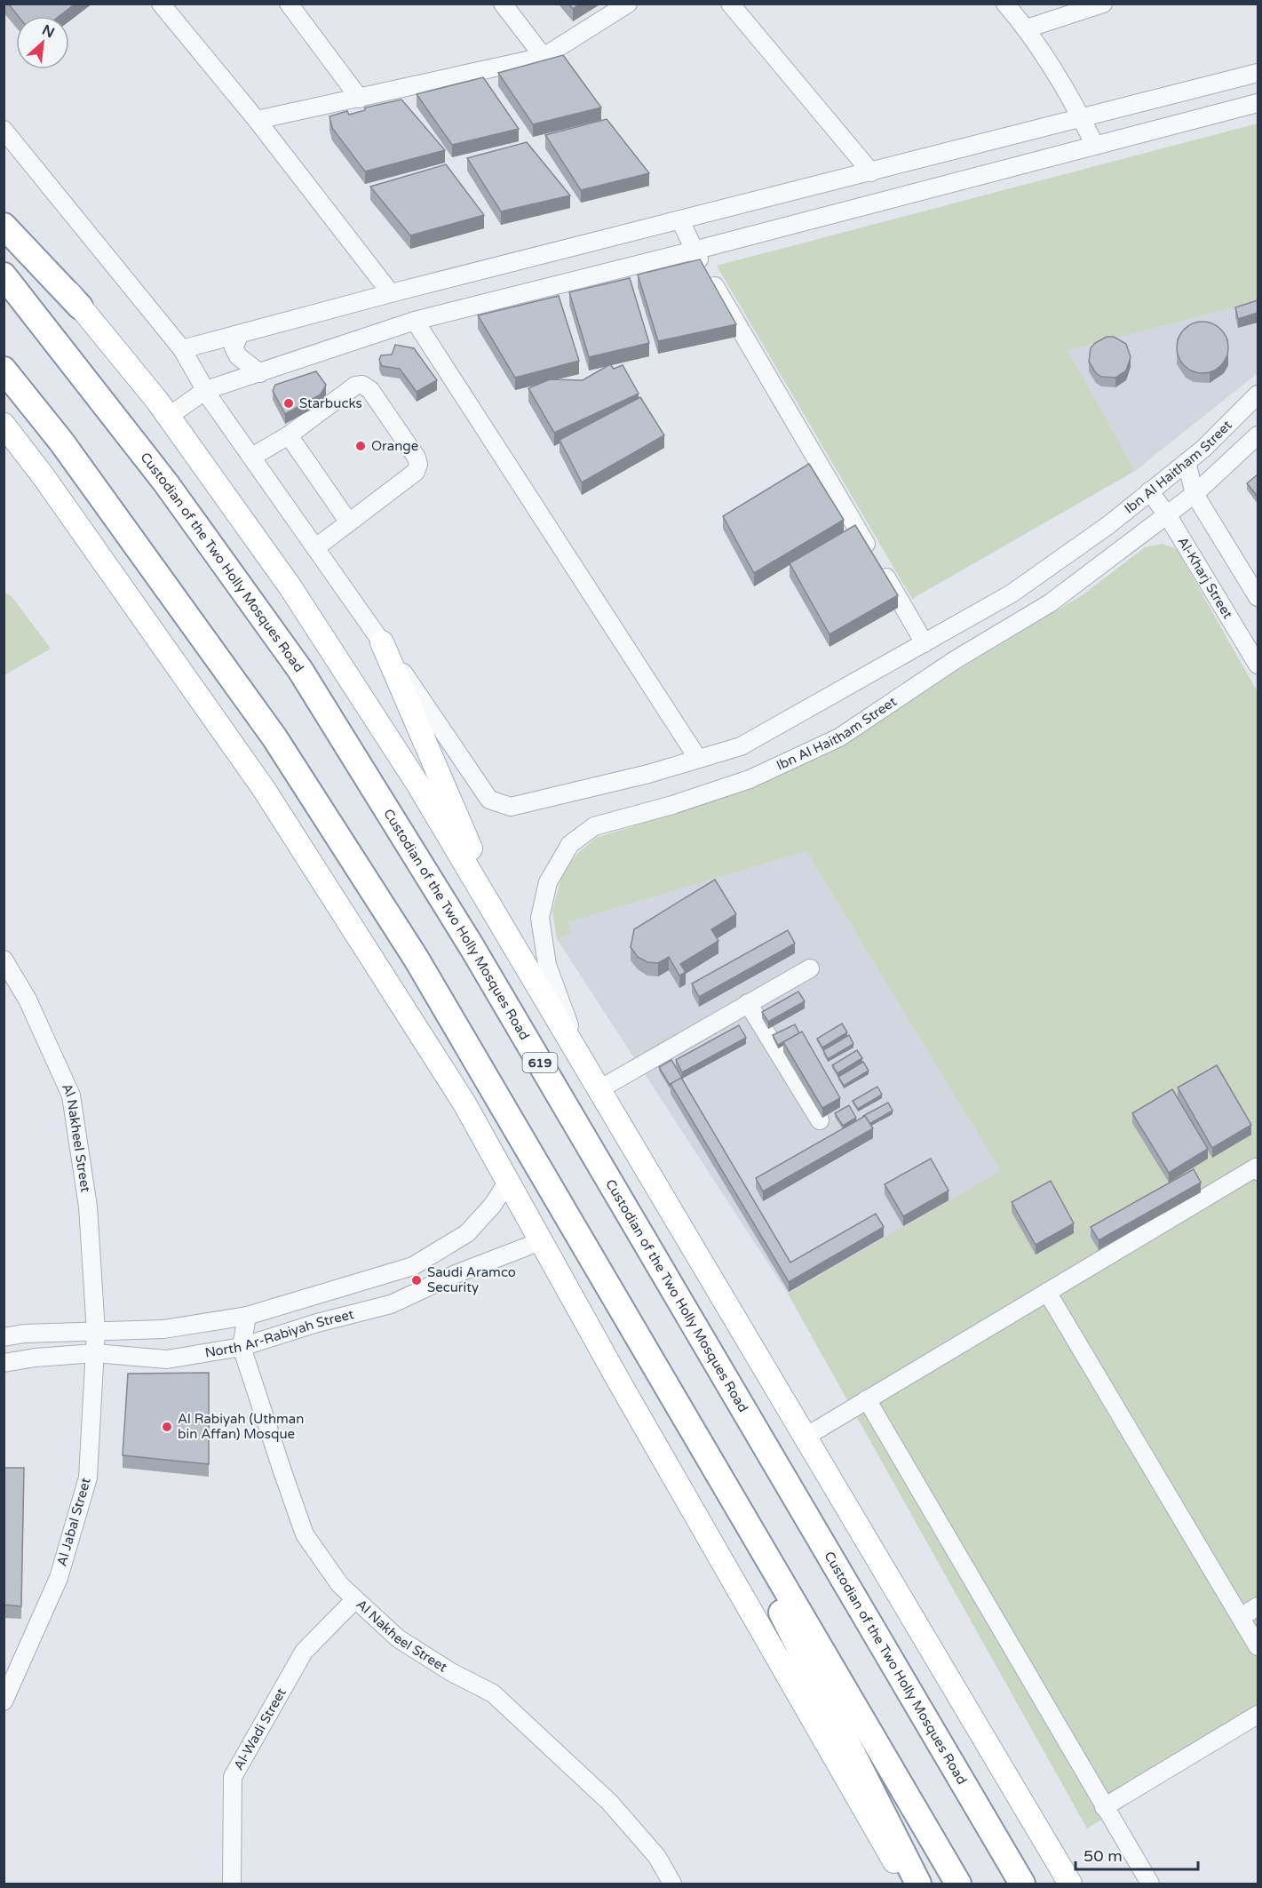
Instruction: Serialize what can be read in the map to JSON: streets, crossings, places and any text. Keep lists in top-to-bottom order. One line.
{"streets":{"highway":["Custodian of the Two Holly Mosques Road","619"],"street":["Ibn Al Haitham Street","Al-Kharj Street","Al Nakheel Street","North Ar-Rabiyah Street","Al Jabal Street","Al-Wadi Street"]},"crossings":[["Ibn Al Haitham Street","Al-Kharj Street"],["Al Nakheel Street","North Ar-Rabiyah Street"],["Al Nakheel Street","Al Jabal Street"],["Al Nakheel Street","Al-Wadi Street"],["North Ar-Rabiyah Street","Al Jabal Street"]],"places":["Starbucks","Orange","Saudi Aramco Security","Al Rabiyah (Uthman bin Affan) Mosque"],"scale_bar":"50 m","north":"top right"}
